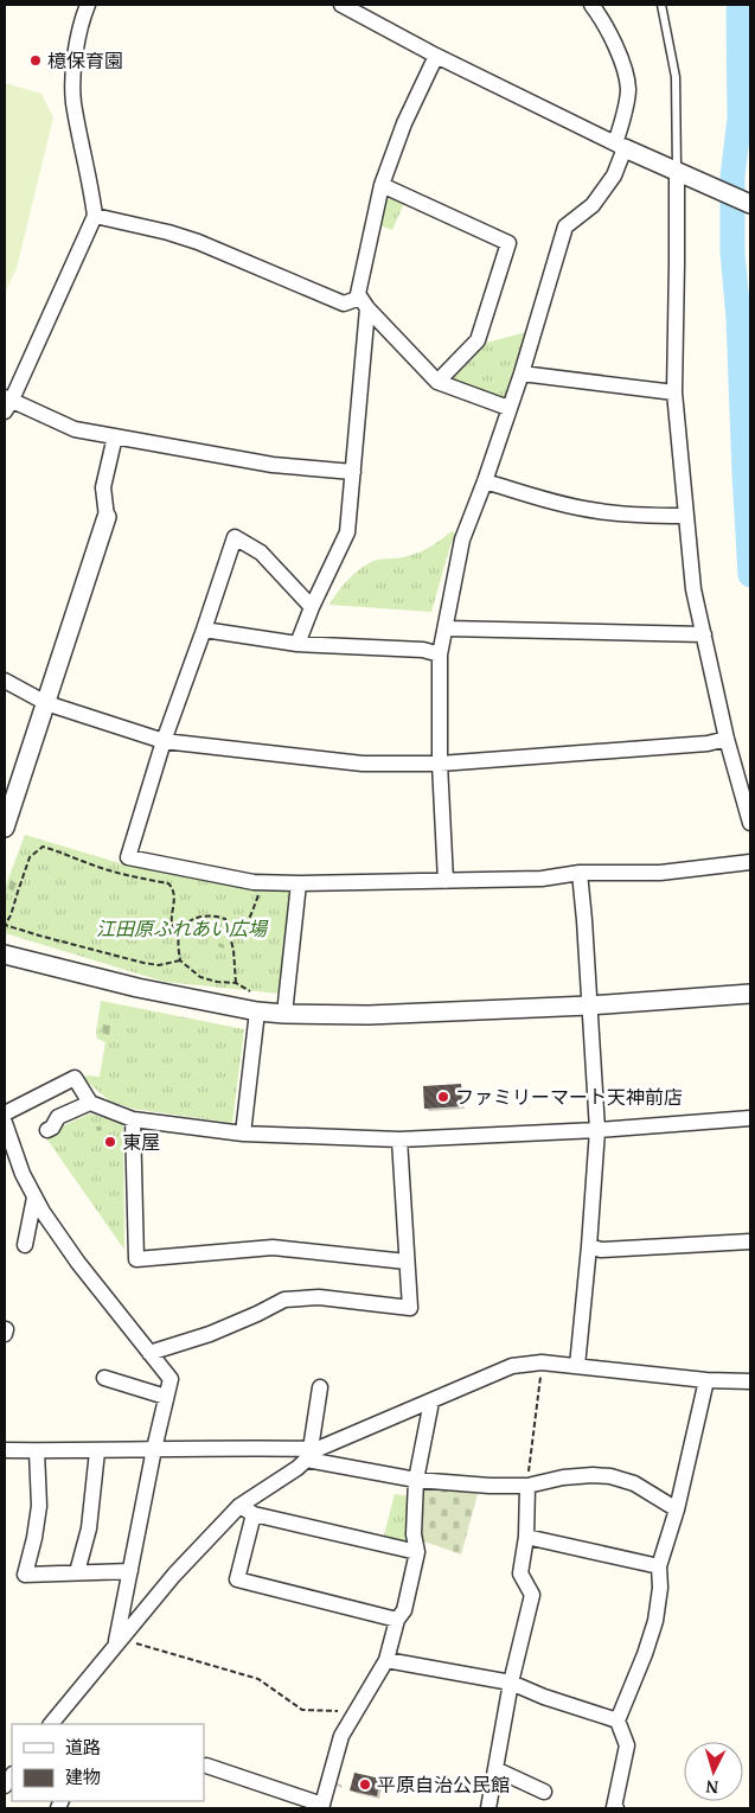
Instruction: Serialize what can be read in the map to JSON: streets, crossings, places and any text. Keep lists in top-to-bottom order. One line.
{"parks":["江田原ふれあい広場"],"places":["檍保育園","ファミリーマート天神前店","東屋","平原自治公民館"],"legend":["道路","建物"],"north":"bottom"}
